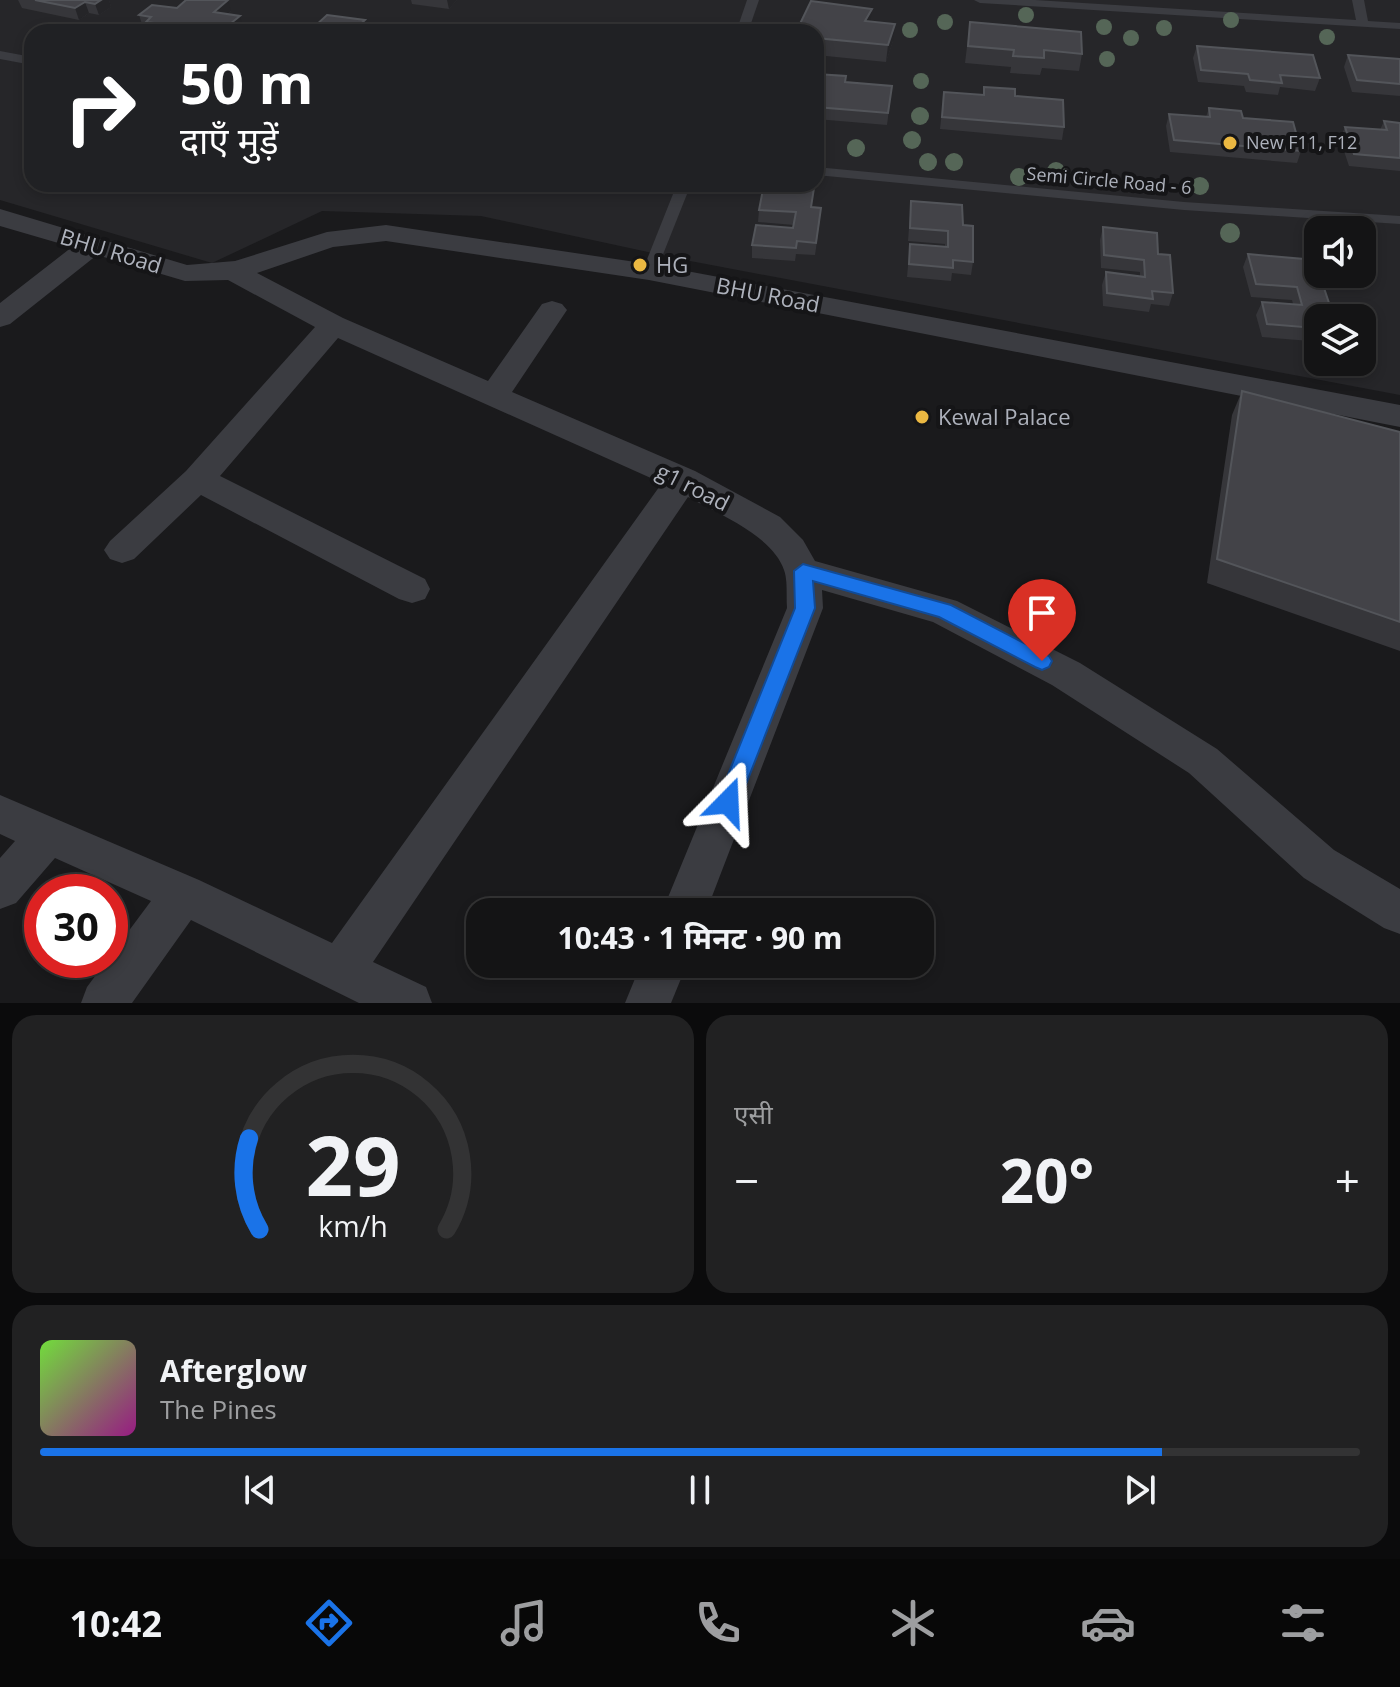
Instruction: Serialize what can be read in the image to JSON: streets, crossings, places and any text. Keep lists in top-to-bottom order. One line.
{"streets":{"street":["BHU Road","g1 road"],"lane":["Semi Circle Road - 6"]},"crossings":[["BHU Road","g1 road"]],"places":["New F11, F12","HG","Kewal Palace"],"page":{"turn":["50 m","दाएँ मुड़ें"],"limit":"30","trip":"10:43 · 1 मिनट · 90 m","tile":"एसी","heat":["−","20°","+"],"song":["Afterglow","The Pines"],"tabs":"10:42","gauge":["29","km/h"]}}
